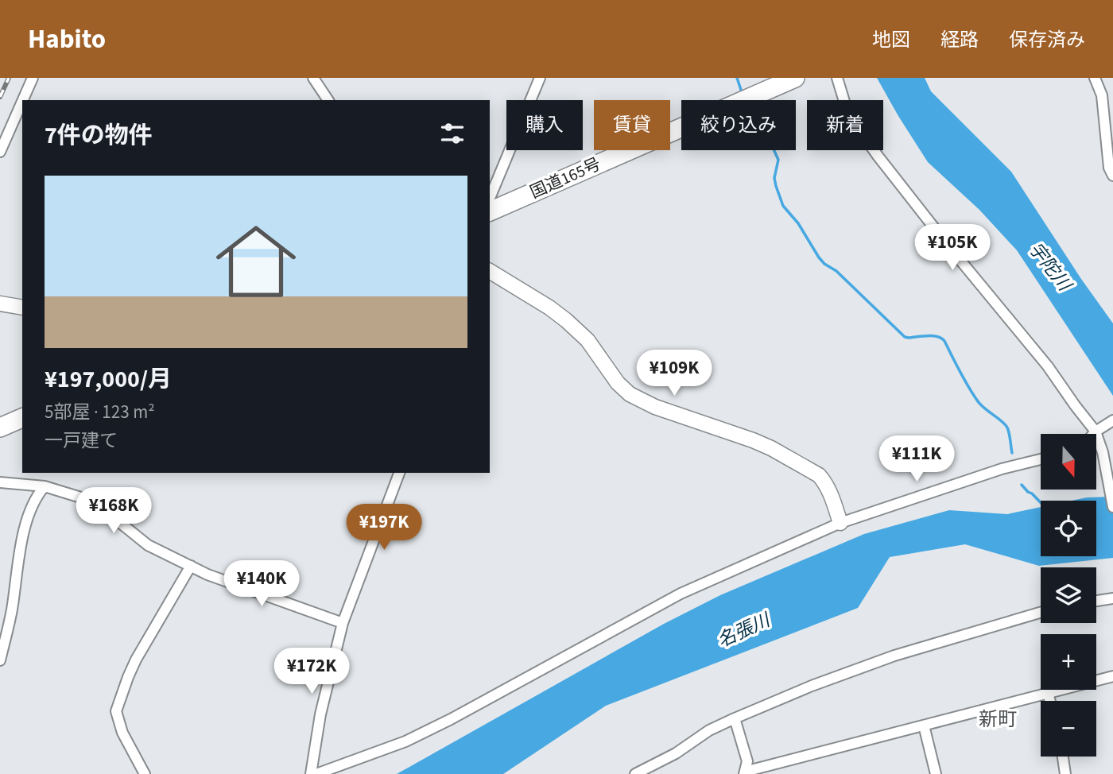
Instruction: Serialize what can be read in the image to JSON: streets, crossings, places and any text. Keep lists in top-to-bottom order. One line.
{"streets":{"highway":["国道165号"]},"districts":["新町"],"water":["宇陀川","名張川"],"north":"bottom","page":{"header":"Habito","nav":["地図","経路","保存済み"],"chip":["購入","賃貸","絞り込み","新着"],"heading":"7件の物件","list":[{"name":"¥197,000/月","note":"5部屋 · 123 m² · 一戸建て"}],"price":["¥105K","¥109K","¥111K","¥168K","¥197K","¥140K","¥172K"],"map_buttons":["+","−"]}}
